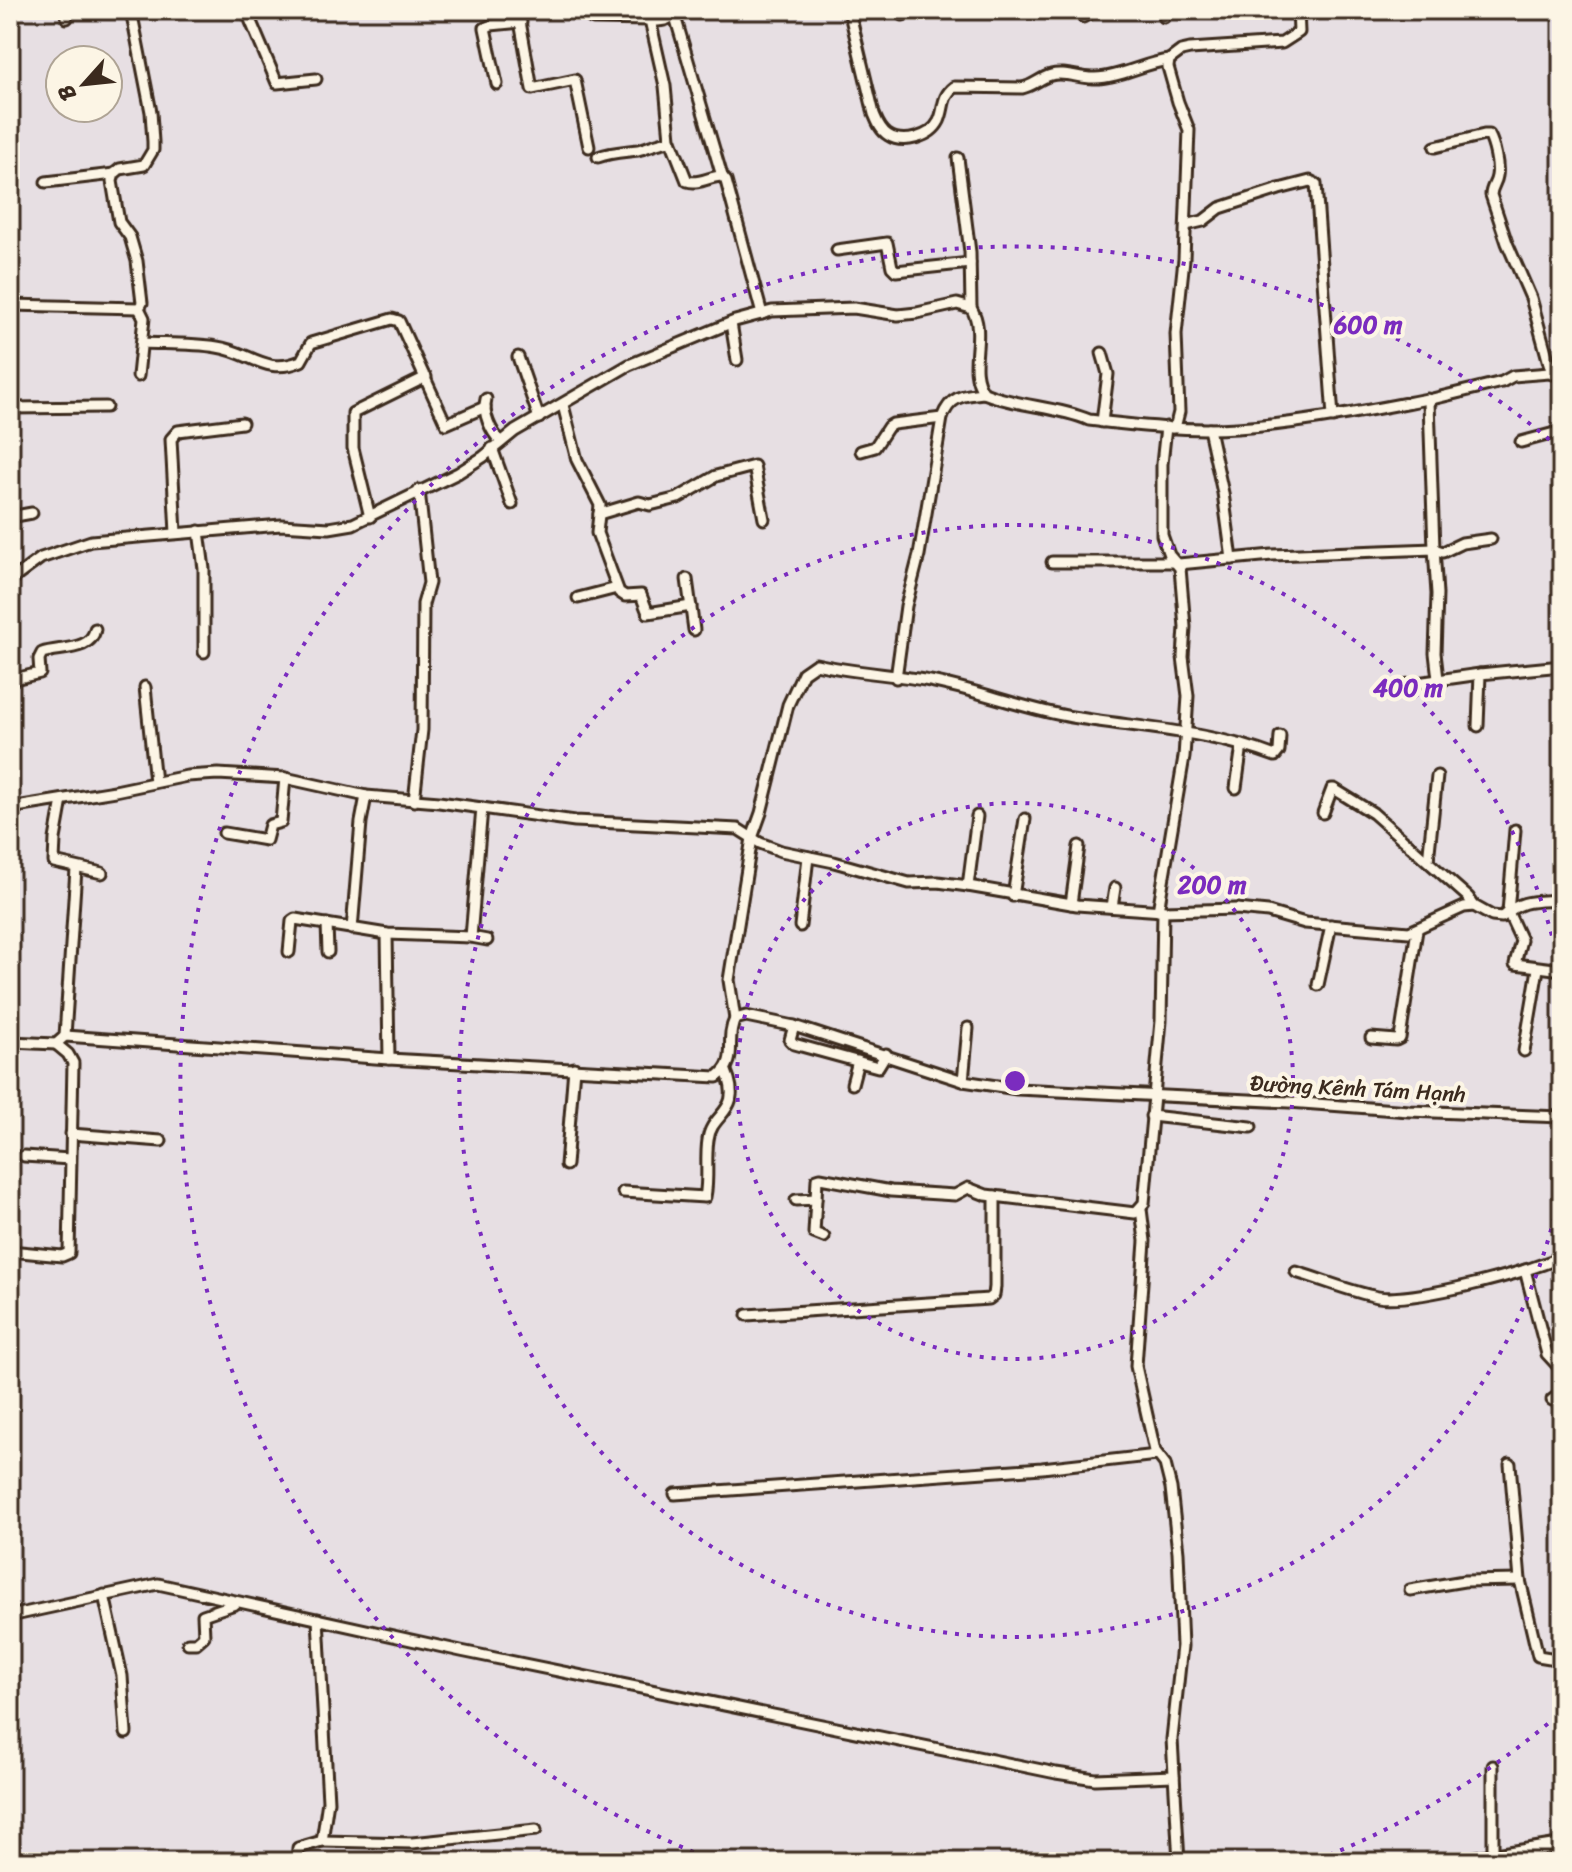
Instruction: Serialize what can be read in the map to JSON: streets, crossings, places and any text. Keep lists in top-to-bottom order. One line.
{"streets":{"street":["Đường Kênh Tám Hạnh"]},"north":"bottom left","rings":["600 m","400 m","200 m"]}
